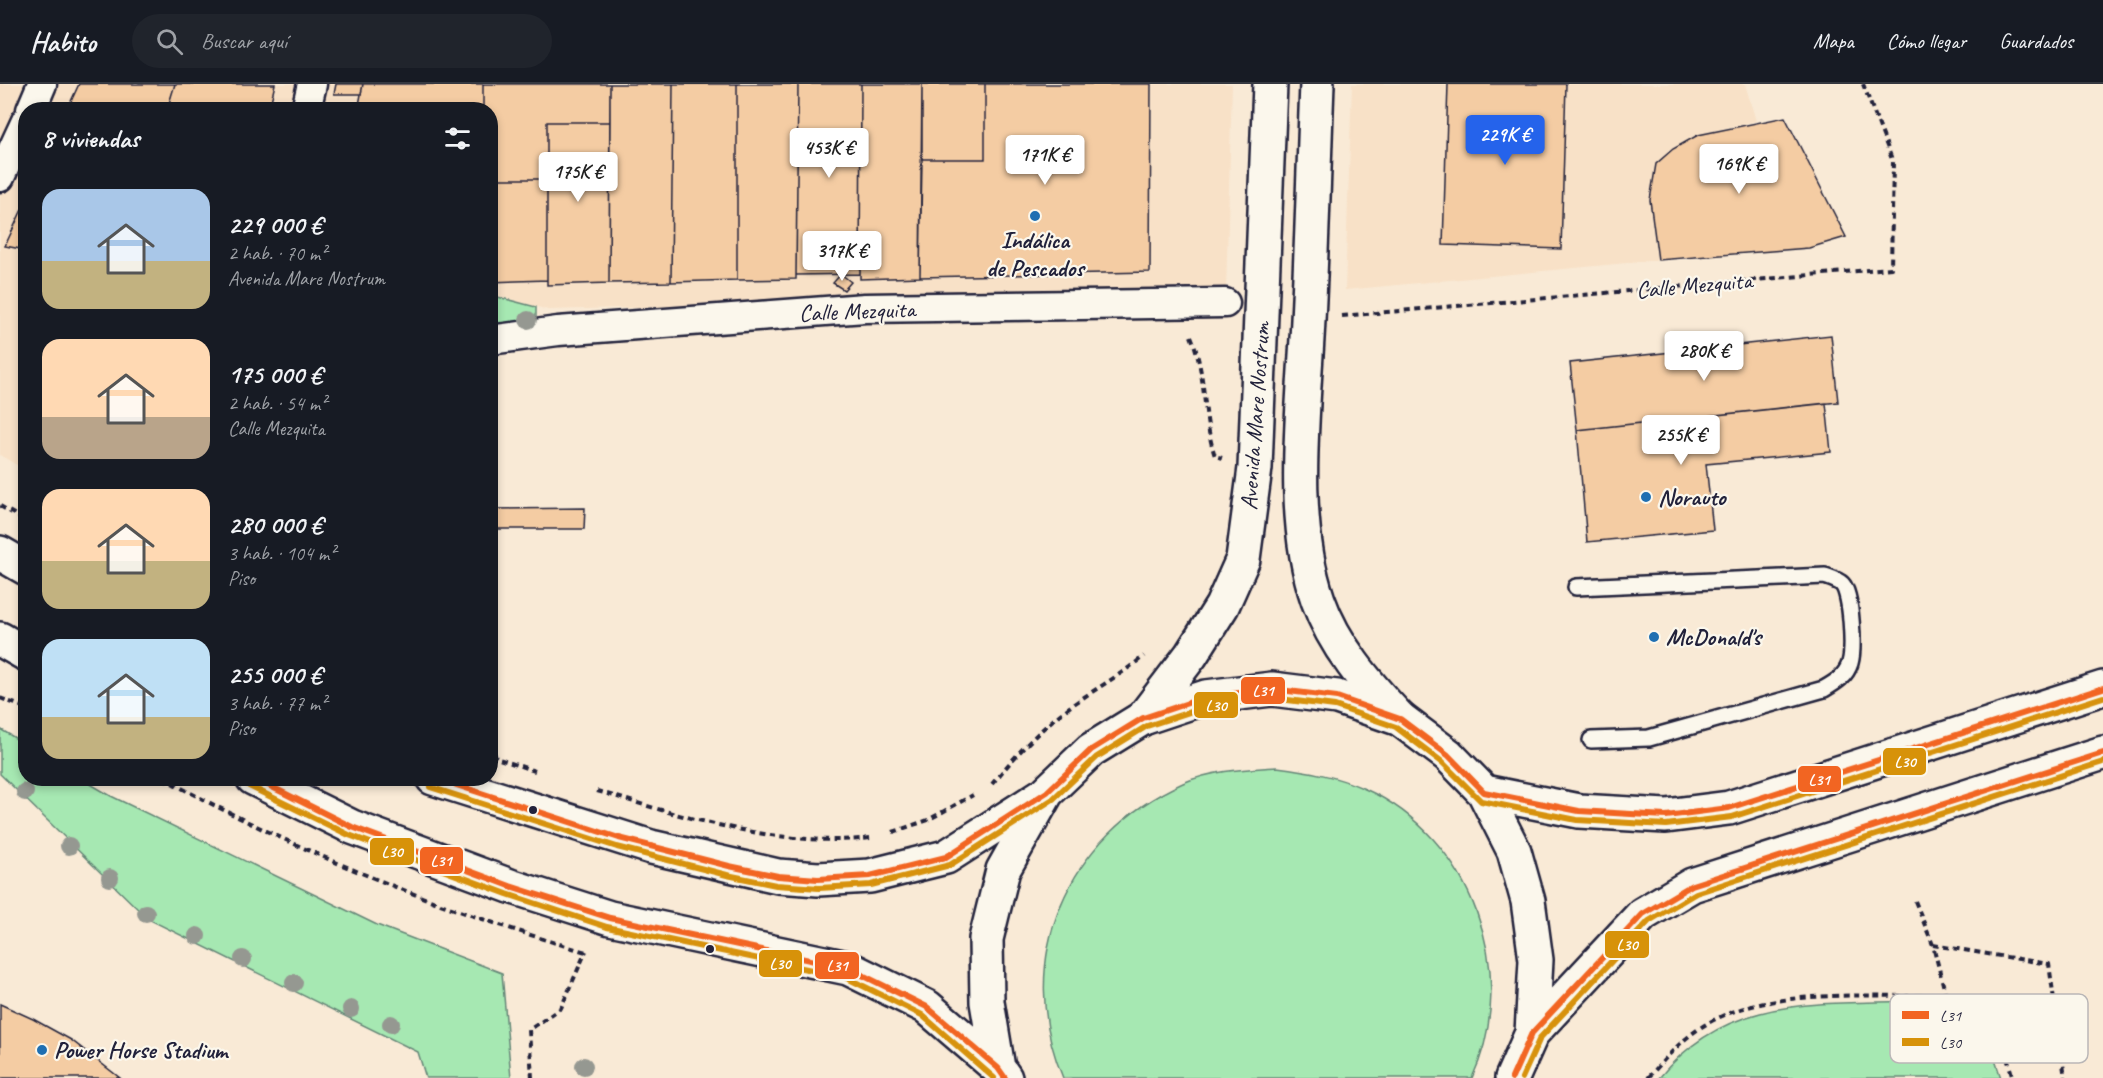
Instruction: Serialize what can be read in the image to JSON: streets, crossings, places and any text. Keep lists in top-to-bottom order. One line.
{"streets":{"main road":["Avenida Mare Nostrum"],"street":["Calle Mezquita"]},"crossings":[["Calle Mezquita","Avenida Mare Nostrum"]],"places":["Indálica de Pescados","Norauto","McDonald's","Power Horse Stadium"],"lines":["transit line L31","transit line L30"],"legend":["L31","L30"],"page":{"header":"Habito","search":"Buscar aquí","nav":["Mapa","Cómo llegar","Guardados"],"heading":"8 viviendas","price":["229K €","453K €","171K €","169K €","175K €","317K €","280K €","255K €"],"list":[{"name":"229 000 €","note":"2 hab. · 70 m² · Avenida Mare Nostrum"},{"name":"175 000 €","note":"2 hab. · 54 m² · Calle Mezquita"},{"name":"280 000 €","note":"3 hab. · 104 m² · Piso"},{"name":"255 000 €","note":"3 hab. · 77 m² · Piso"}]}}
